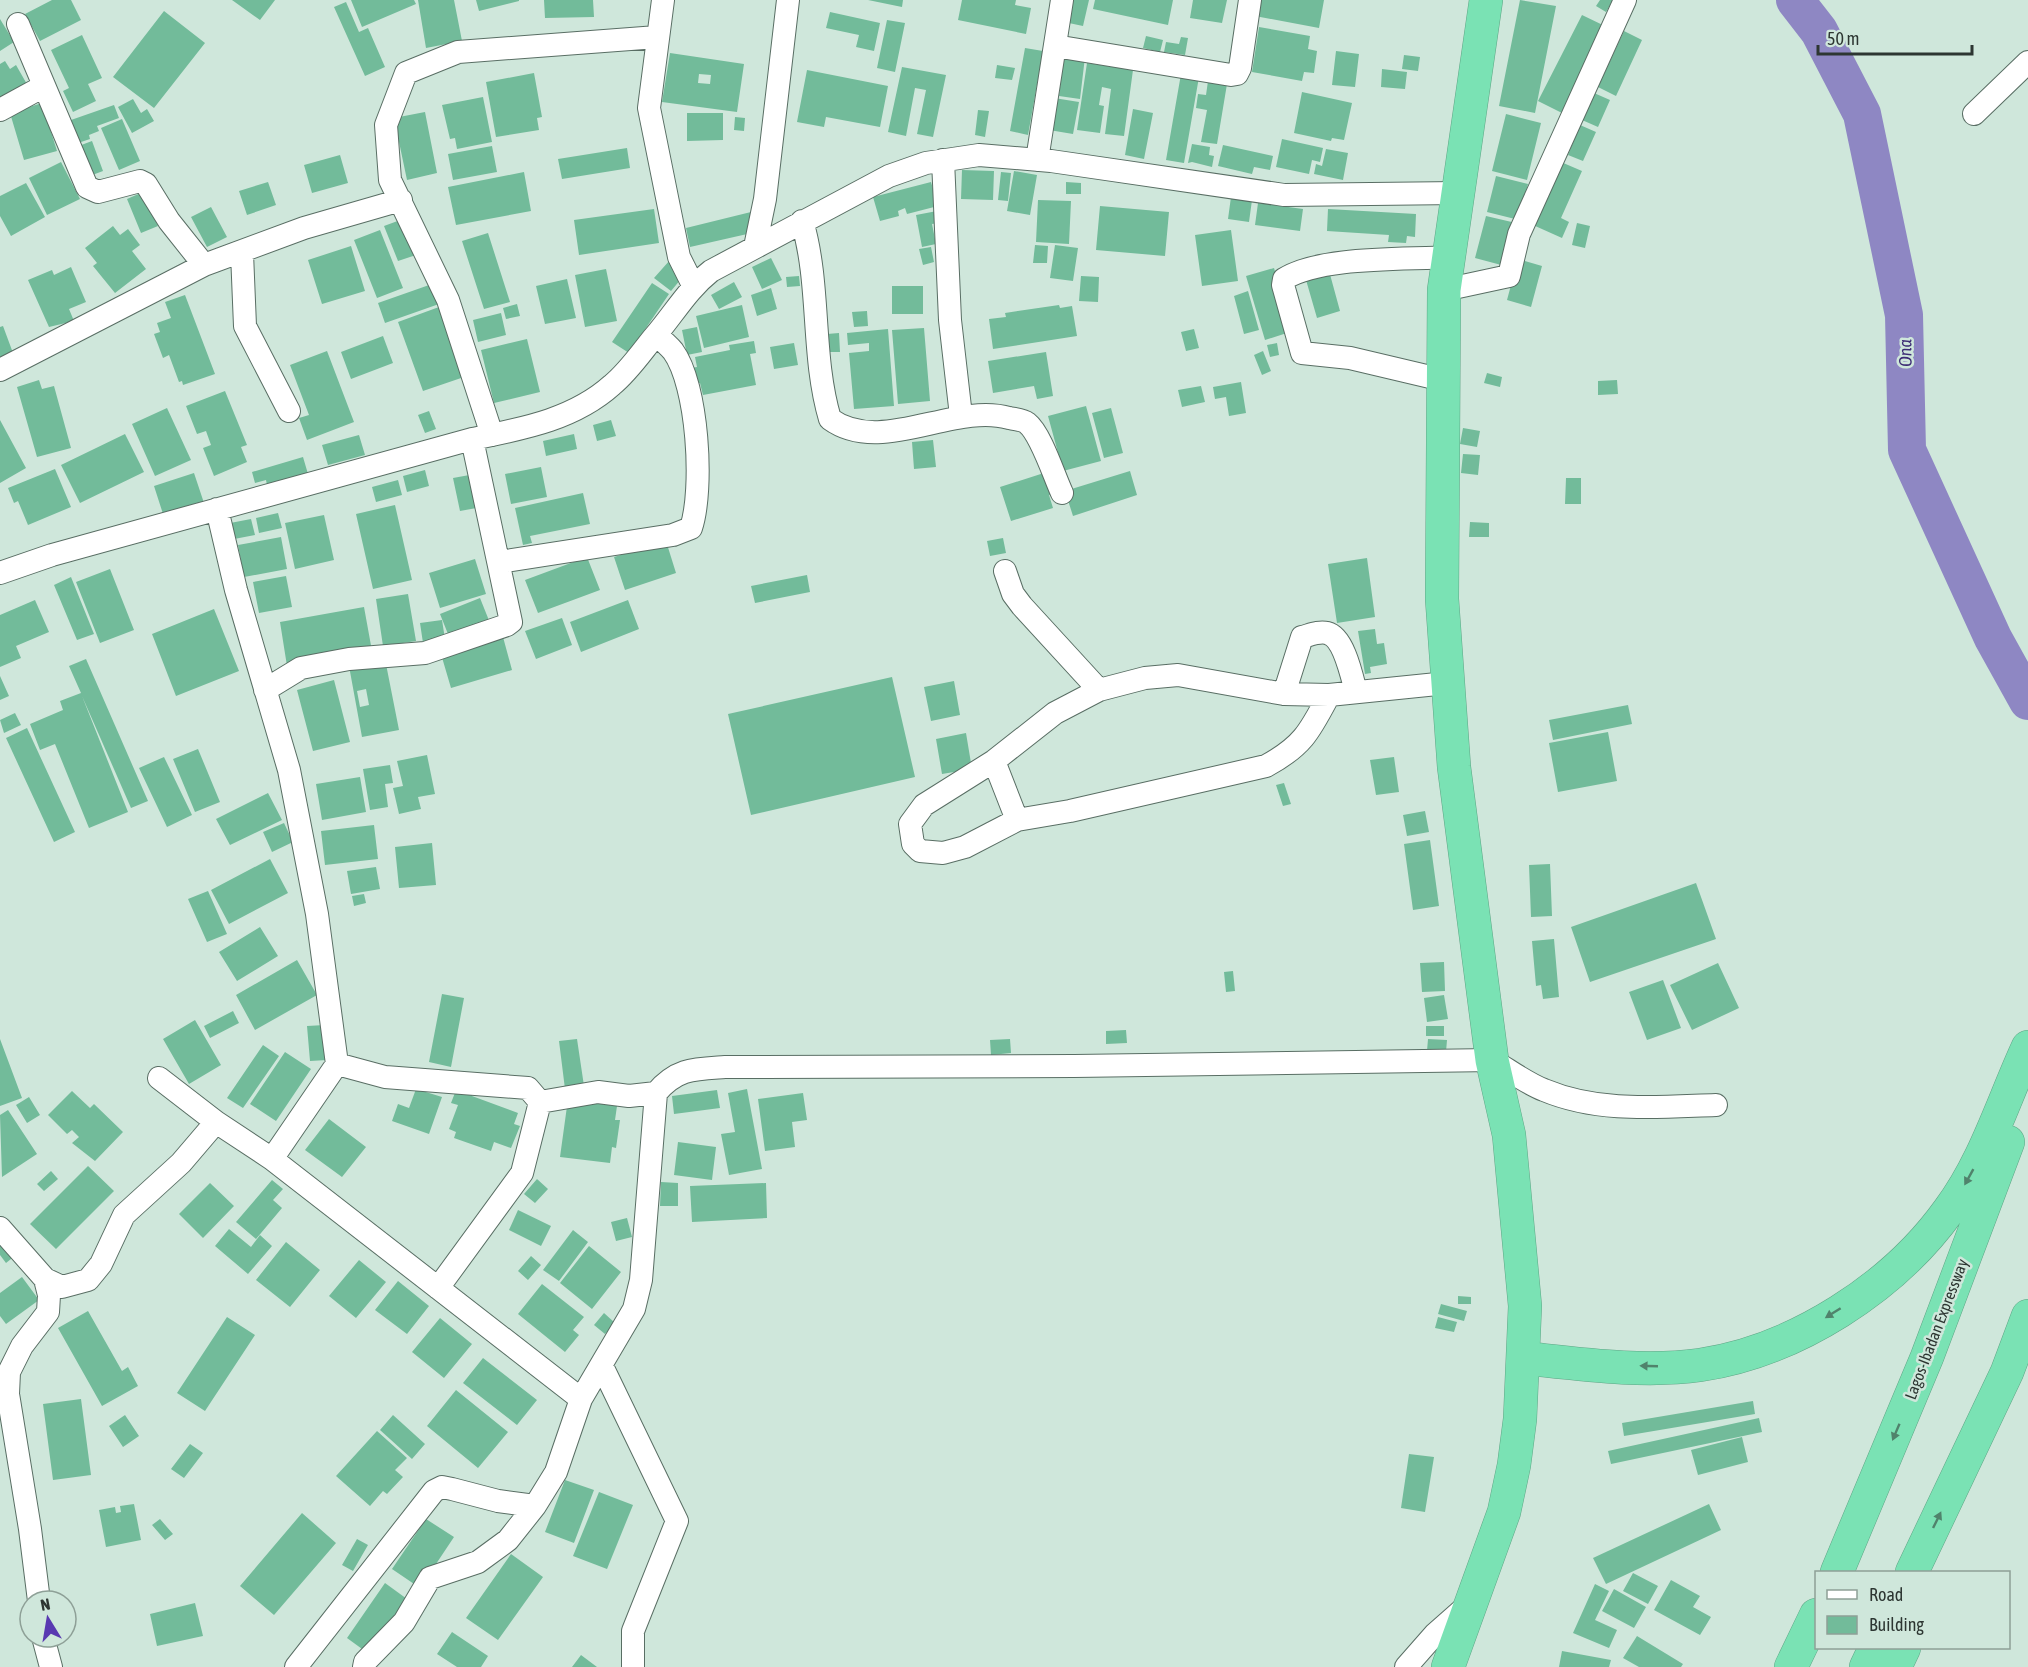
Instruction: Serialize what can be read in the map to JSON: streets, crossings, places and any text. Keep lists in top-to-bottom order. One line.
{"streets":{"highway":["Lagos-Ibadan Expressway"]},"water":["Ona"],"legend":["Road","Building"],"scale_bar":"50 m","north":"top"}
